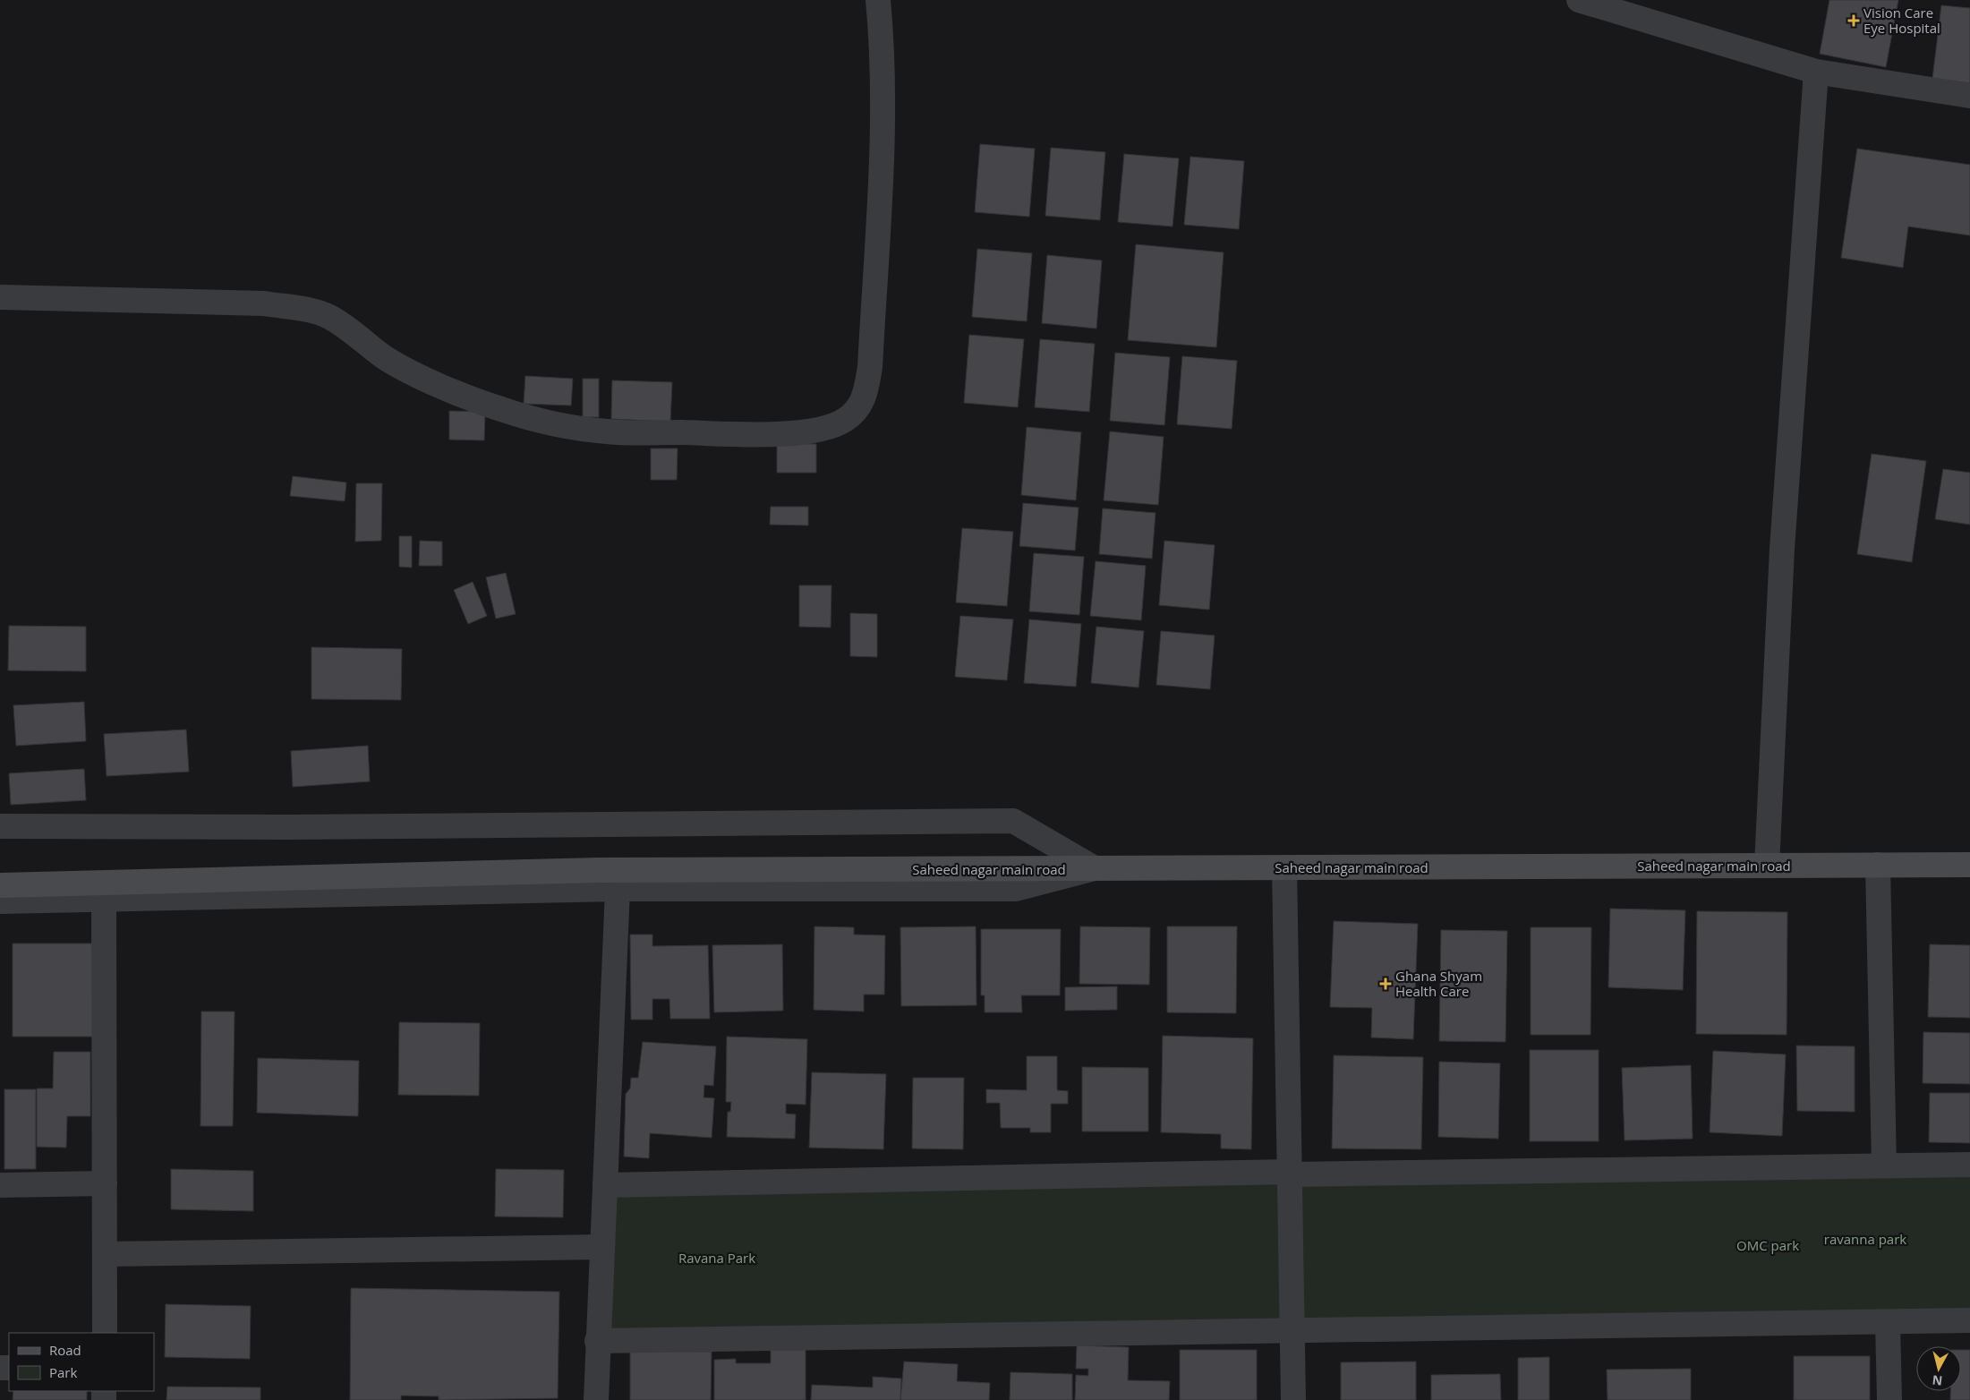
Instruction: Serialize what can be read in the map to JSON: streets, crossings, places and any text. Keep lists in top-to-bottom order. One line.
{"streets":{"street":["Saheed nagar main road"]},"parks":["ravanna park","OMC park","Ravana Park"],"places":{"health":["Vision Care Eye Hospital","Ghana Shyam Health Care"]},"legend":["Road","Park"],"north":"bottom"}
